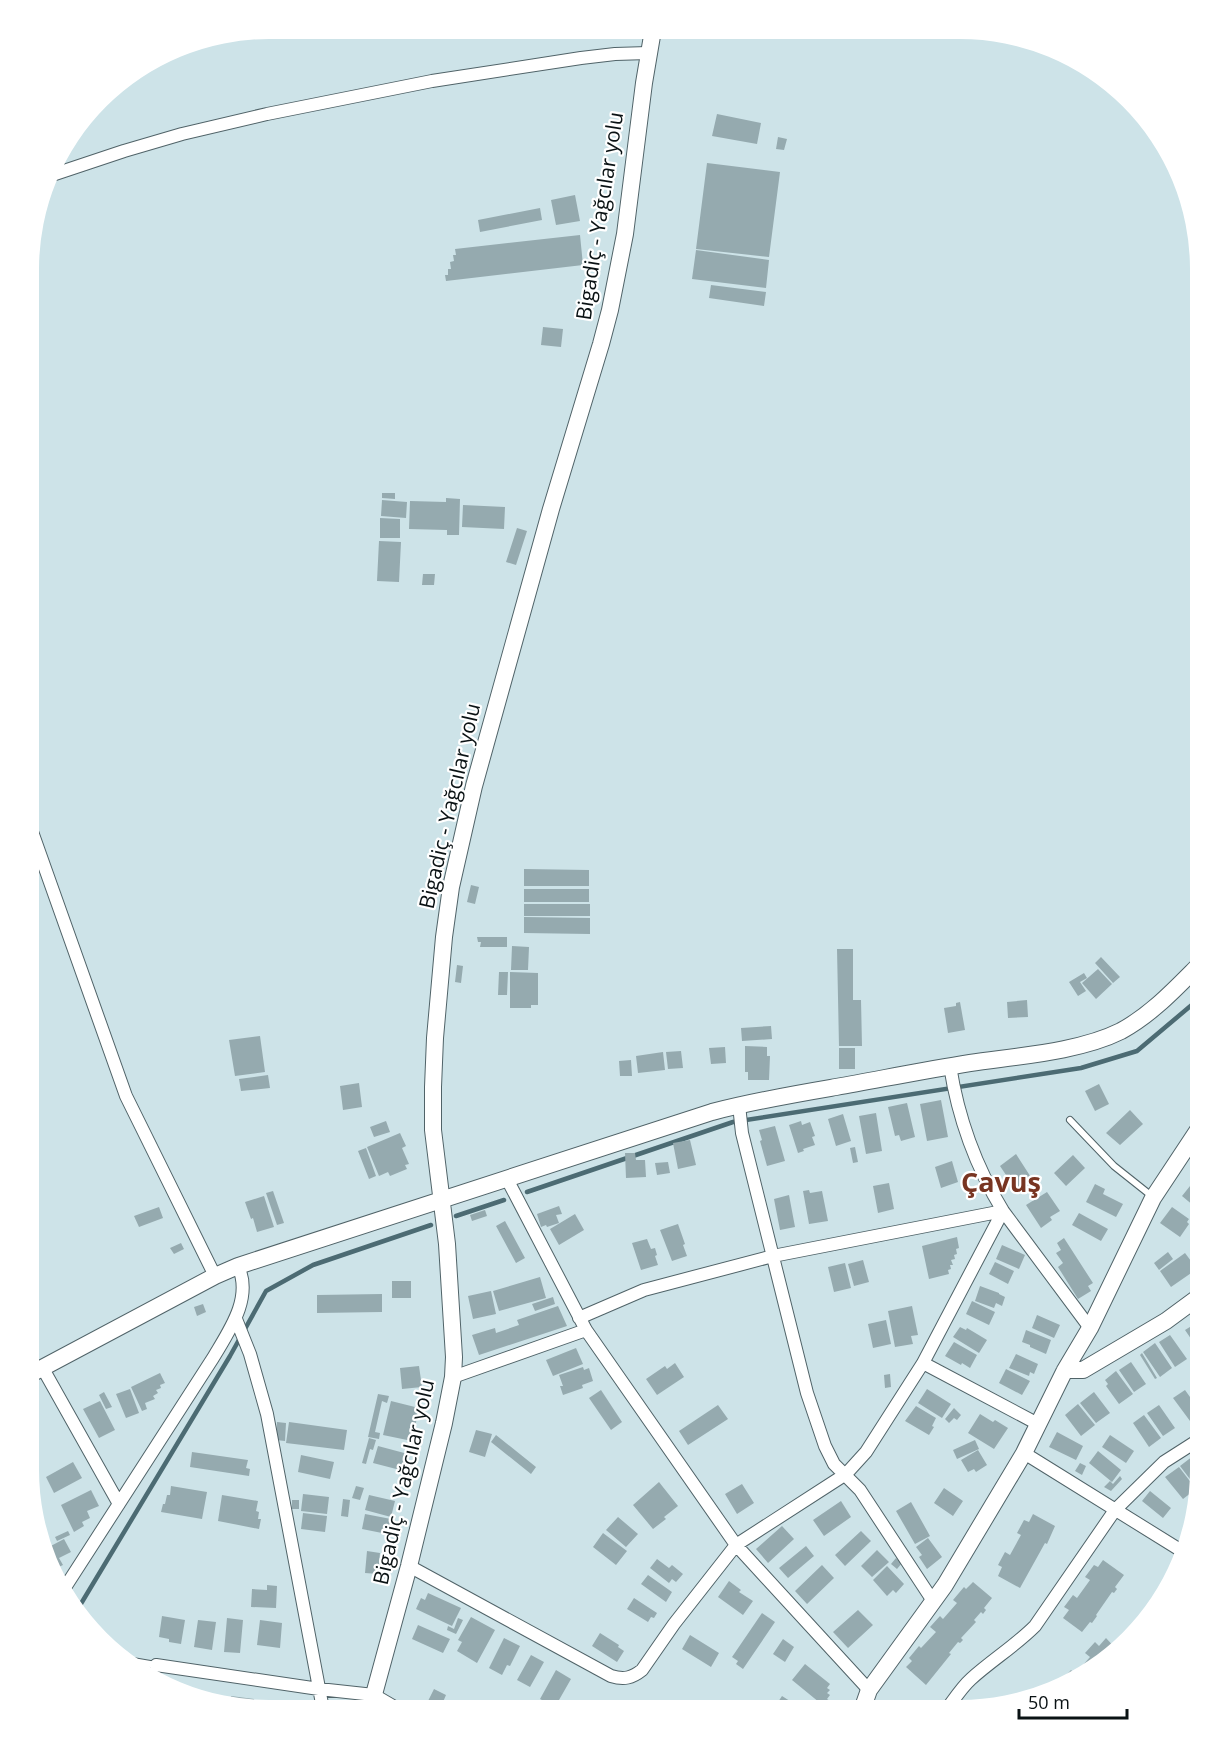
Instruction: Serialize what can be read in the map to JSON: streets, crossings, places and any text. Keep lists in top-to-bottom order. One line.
{"streets":{"street":["Bigadiç - Yağcılar yolu"]},"districts":["Çavuş"],"scale_bar":"50 m"}
